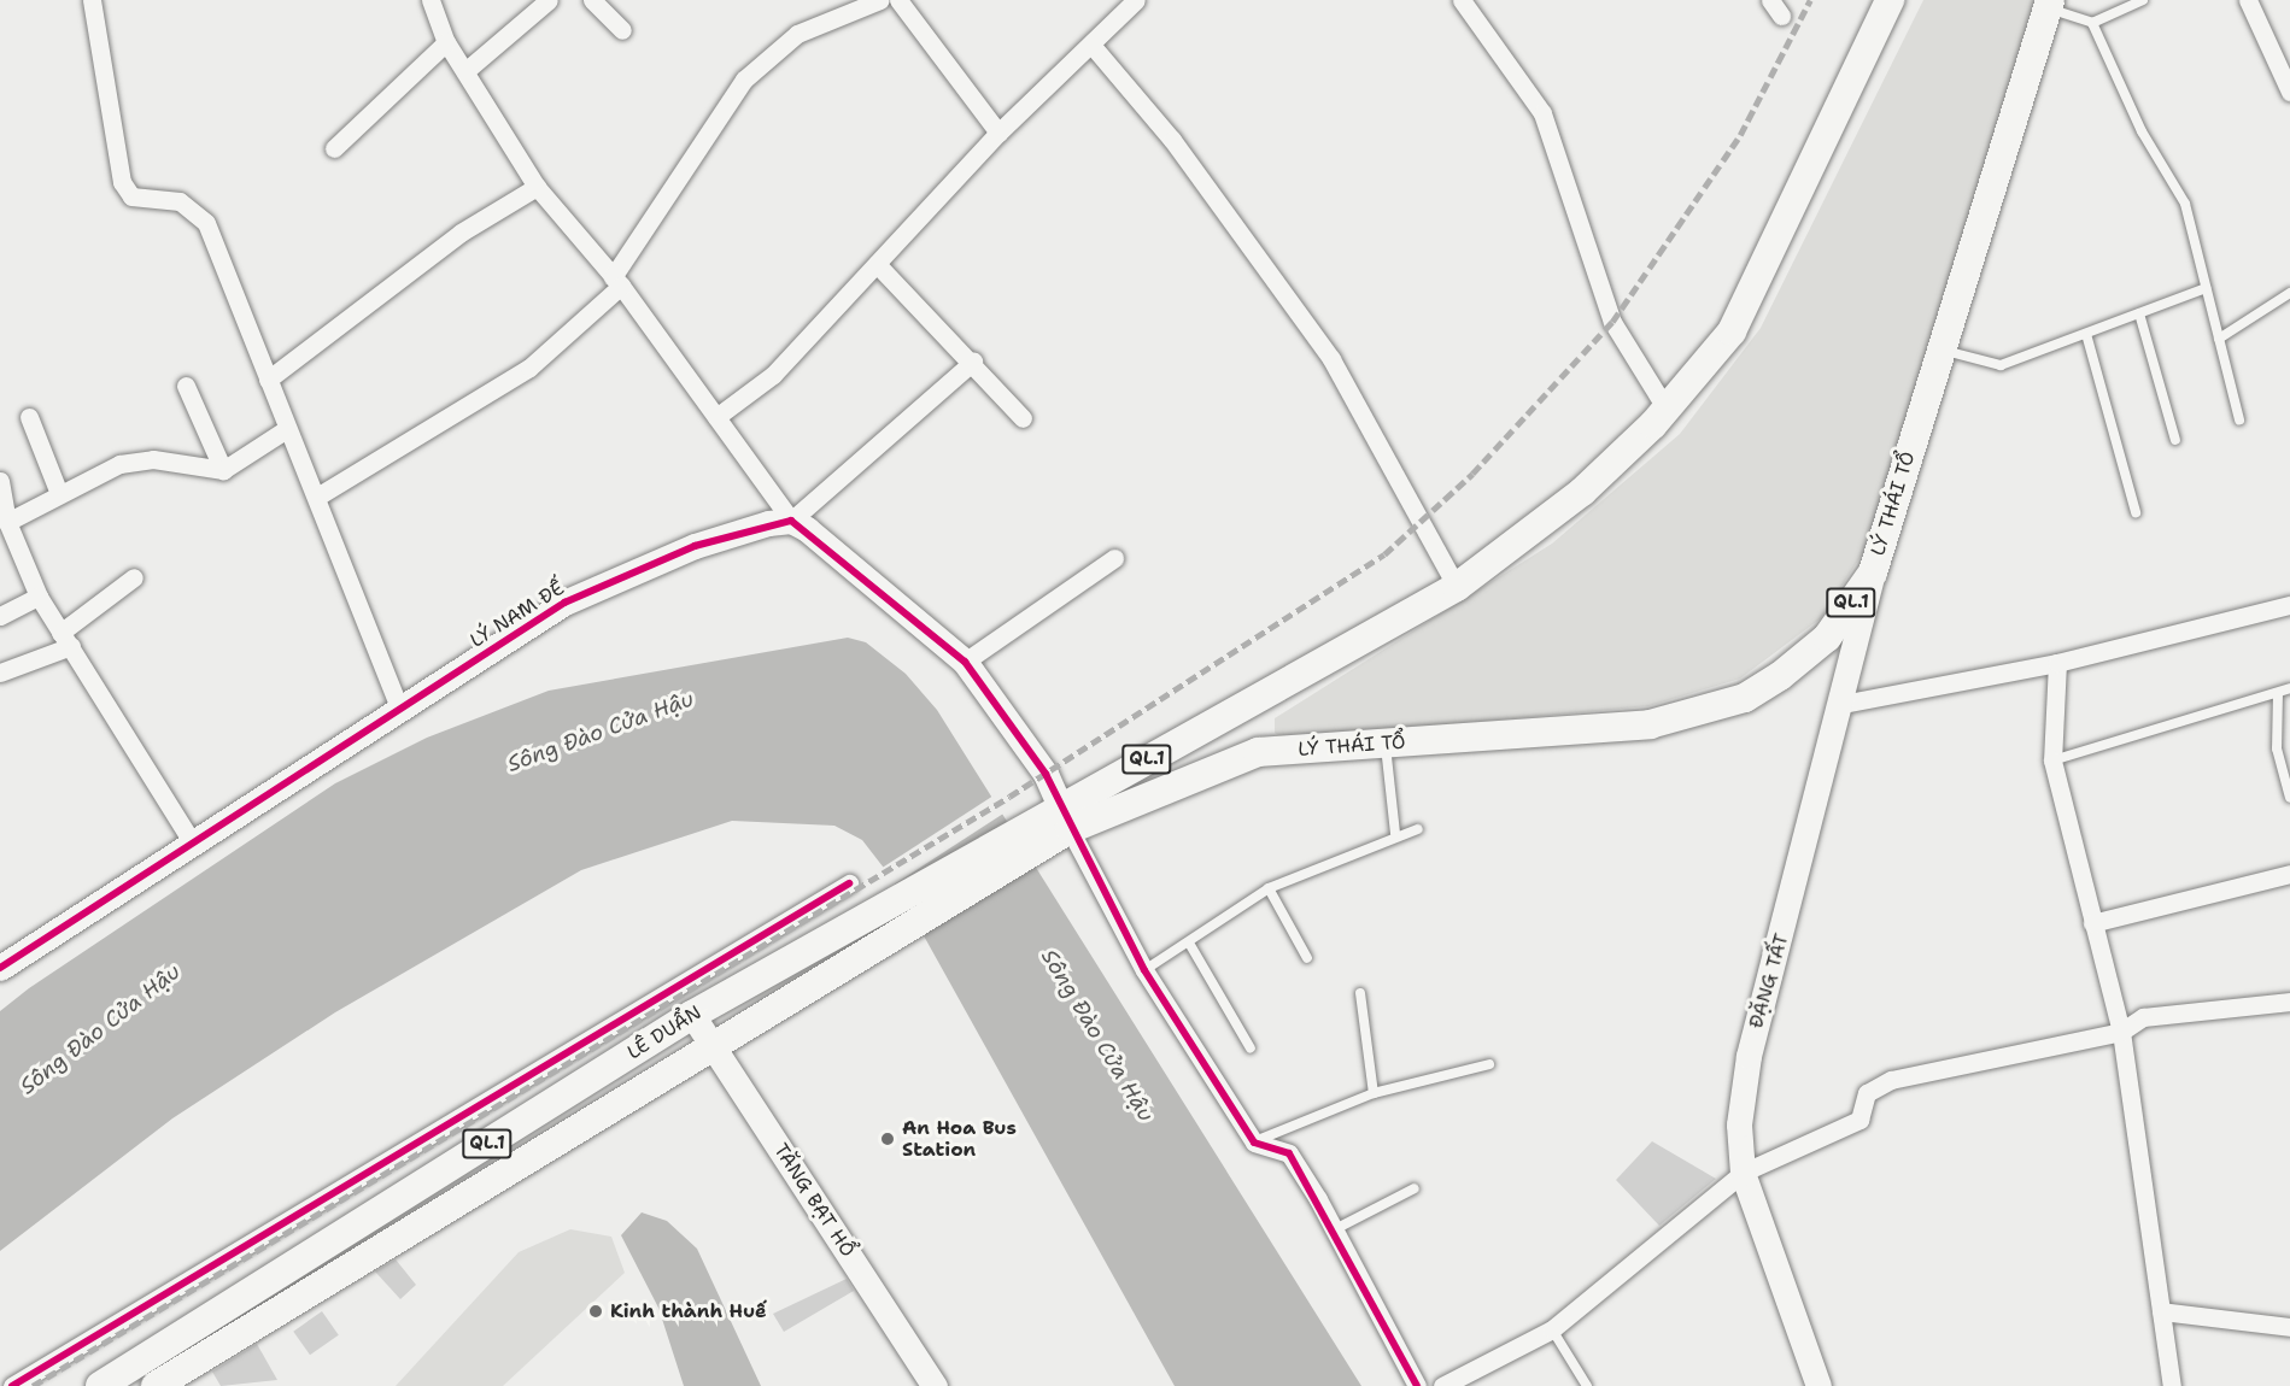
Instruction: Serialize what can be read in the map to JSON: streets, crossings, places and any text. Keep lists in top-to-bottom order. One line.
{"streets":{"main road":["LÝ THÁI TỔ","QL.1","LÊ DUẨN"],"street":["LÝ NAM ĐẾ","ĐẶNG TẤT","TĂNG BẠT HỔ"]},"crossings":[["LÝ THÁI TỔ","ĐẶNG TẤT"],["LÝ THÁI TỔ","LÊ DUẨN"],["QL.1","LÊ DUẨN"],["LÊ DUẨN","TĂNG BẠT HỔ"]],"water":["Sông Đào Cửa Hậu"],"places":["An Hoa Bus Station","Kinh thành Huế"]}
